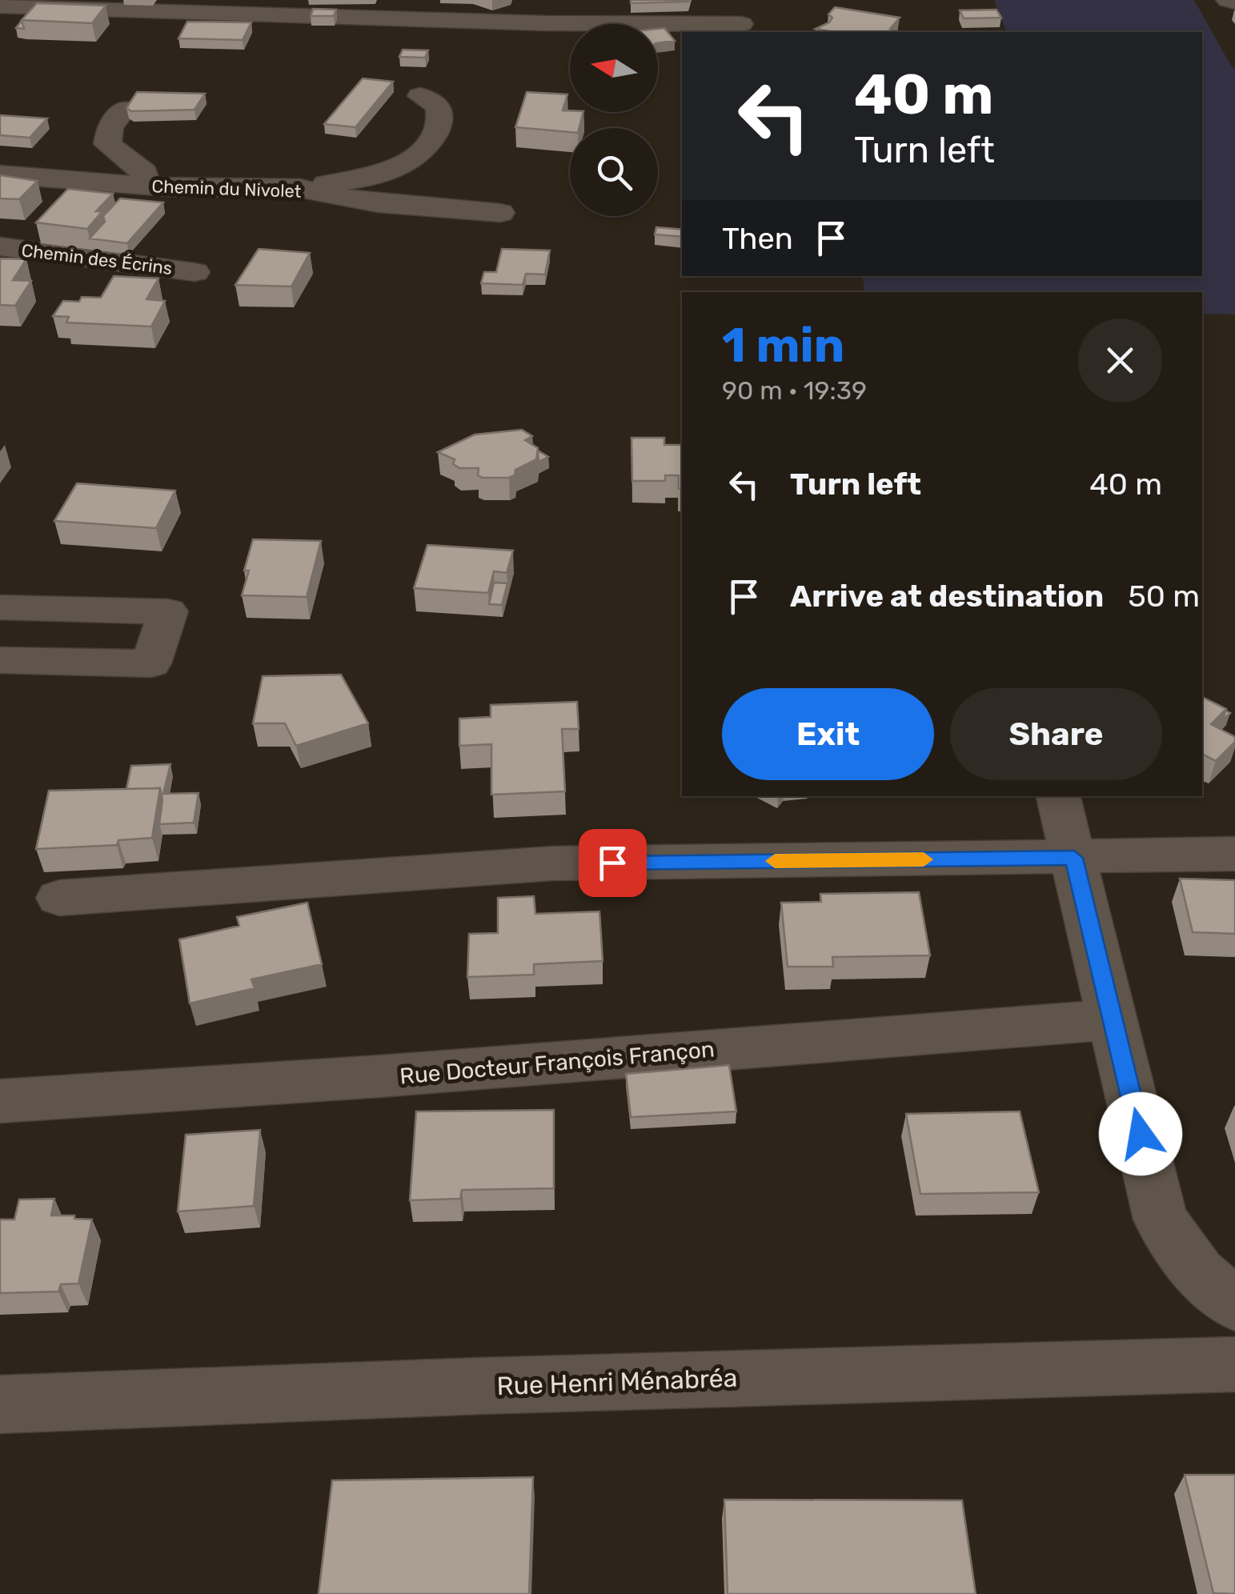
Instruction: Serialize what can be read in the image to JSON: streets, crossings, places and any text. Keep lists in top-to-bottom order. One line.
{"streets":{"street":["Chemin du Nivolet","Chemin des Écrins","Rue Docteur François Françon","Rue Henri Ménabréa"]},"north":"left","page":{"turn":["40 m","Turn left"],"then":"Then","heading":["1 min","90 m · 19:39"],"list":[{"name":"Turn left","value":"40 m"},{"name":"Arrive at destination","value":"50 m"}],"buttons":["Exit","Share"]}}
